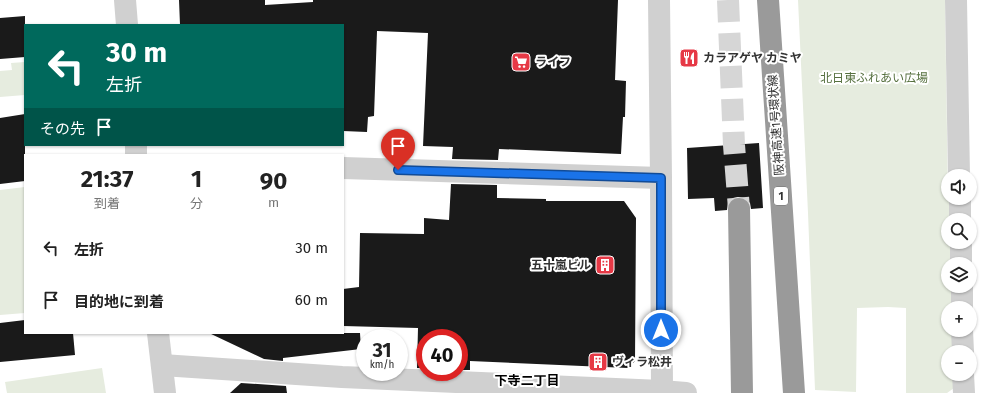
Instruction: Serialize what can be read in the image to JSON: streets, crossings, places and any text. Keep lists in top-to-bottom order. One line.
{"streets":{"highway":["阪神高速1号環状線","1"]},"districts":["下寺二丁目"],"parks":["北日東ふれあい広場"],"places":{"restaurant":["カラアゲヤ カミヤ"],"supermarket":["ライフ"],"building":["五十嵐ビル","ヴィラ松井"]},"page":{"turn":["30 m","左折"],"then":"その先","eta":["21:37","到着","1","分","90","m"],"map_buttons":["+","−"],"list":[{"name":"左折","value":"30 m"},{"name":"目的地に到着","value":"60 m"}],"speed":"31 km/h","limit":"40"}}
